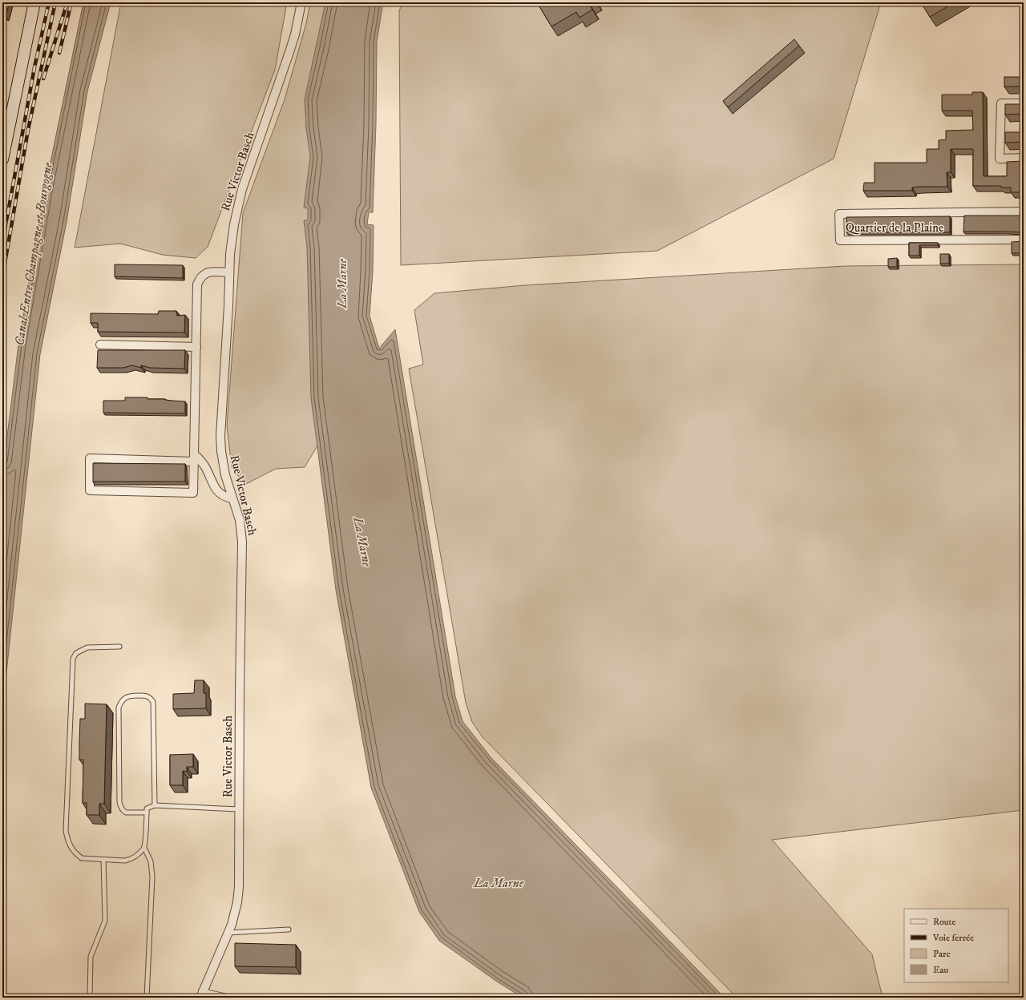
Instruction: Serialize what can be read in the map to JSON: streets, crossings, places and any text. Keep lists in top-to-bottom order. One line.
{"streets":{"street":["Rue Victor Basch","Quartier de la Plaine"]},"water":["Canal Entre Champagne et Bourgogne","La Marne"],"legend":["Route","Voie ferrée","Parc","Eau"]}
